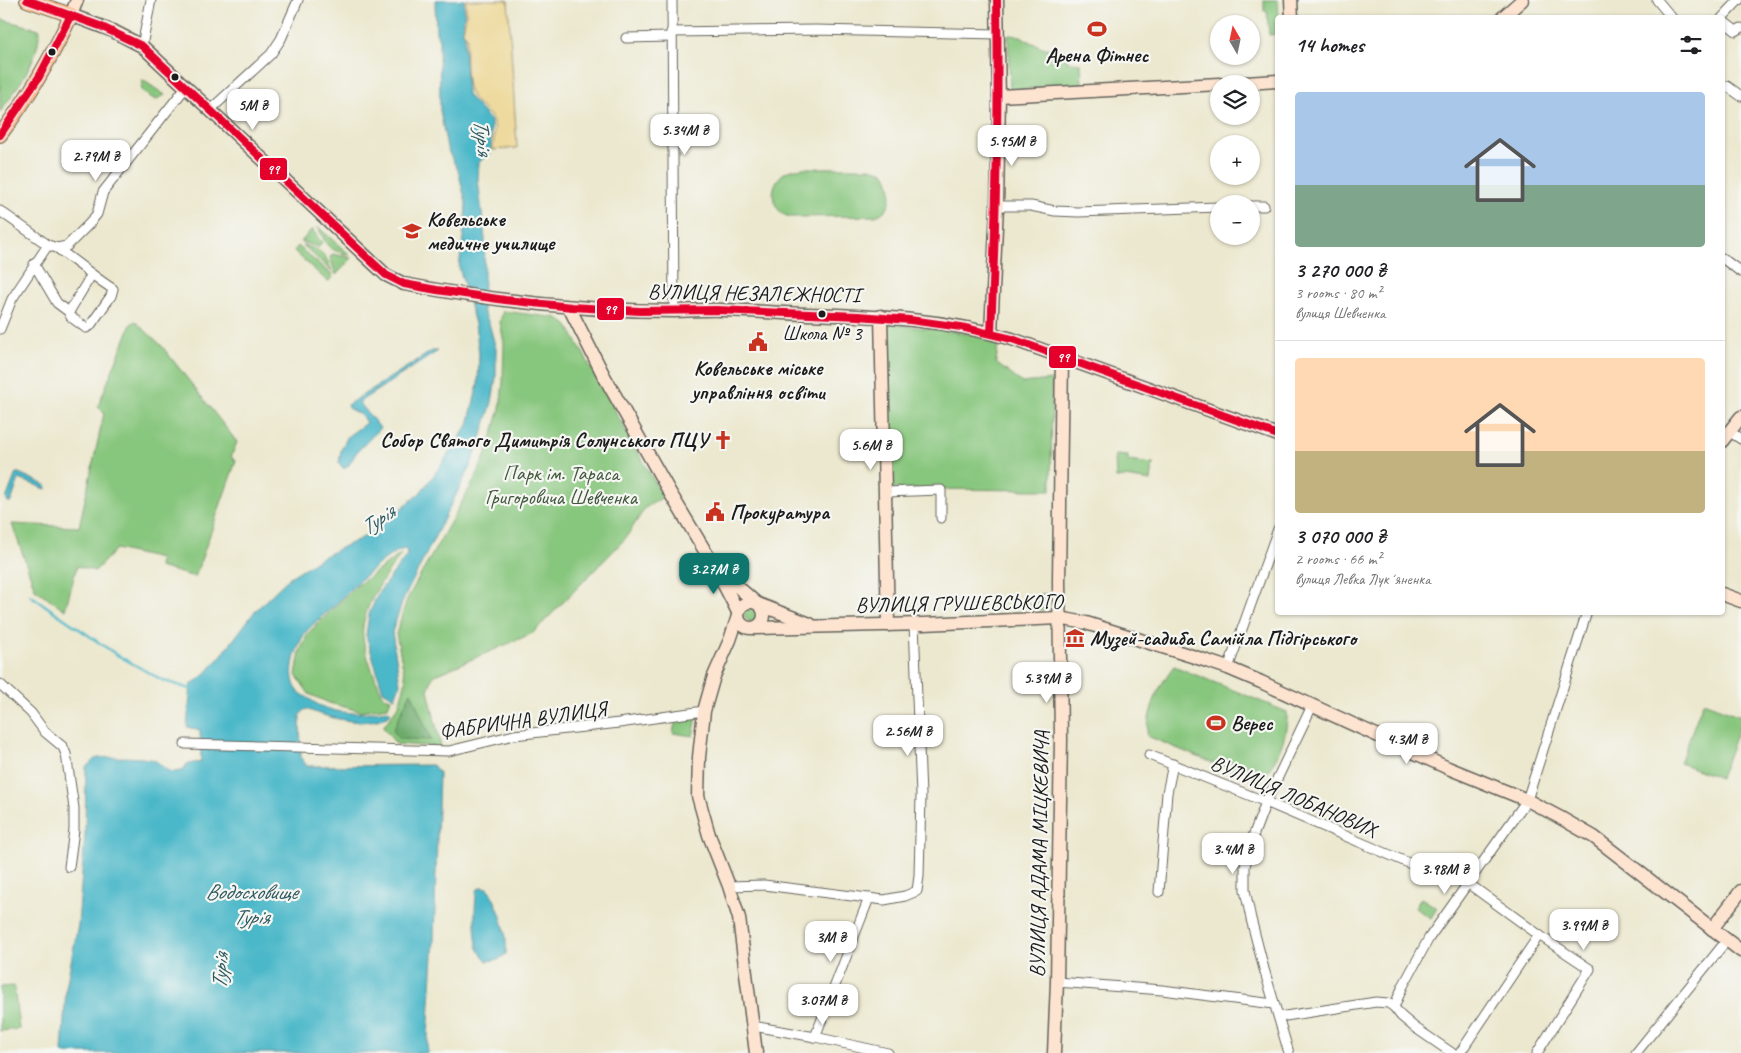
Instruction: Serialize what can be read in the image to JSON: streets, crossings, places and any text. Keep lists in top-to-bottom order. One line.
{"streets":{"street":["ВУЛИЦЯ НЕЗАЛЕЖНОСТІ","ВУЛИЦЯ ГРУШЕВСЬКОГО","ФАБРИЧНА ВУЛИЦЯ","ВУЛИЦЯ ЛОБАНОВИХ","ВУЛИЦЯ АДАМА МІЦКЕВИЧА"]},"crossings":[["ВУЛИЦЯ НЕЗАЛЕЖНОСТІ","ВУЛИЦЯ АДАМА МІЦКЕВИЧА"],["ВУЛИЦЯ ГРУШЕВСЬКОГО","ВУЛИЦЯ АДАМА МІЦКЕВИЧА"]],"water":["Турія","Водосховище Турія"],"parks":["Парк ім. Тараса Григоровича Шевченка"],"places":{"sports":["Арена Фітнес","Верес"],"school or university":["Ковельське медичне училище"],"other":["Школа № 3"],"public building":["Ковельське міське управління освіти","Прокуратура"],"church":["Собор Святого Димитрія Солунського ПЦУ"],"museum":["Музей-садиба Самійла Підгірського"]},"lines":["transit line 99"],"north":"top","page":{"map_buttons":["+","−"],"heading":"14 homes","list":[{"name":"3 270 000 ₴","note":"3 rooms · 80 m² · вулиця Шевченка"},{"name":"3 070 000 ₴","note":"2 rooms · 66 m² · вулиця Левка Лукʼяненка"}],"price":["5M ₴","5.34M ₴","5.95M ₴","2.79M ₴","5.6M ₴","3.27M ₴","5.39M ₴","2.56M ₴","4.3M ₴","3.4M ₴","3.98M ₴","3.99M ₴","3M ₴","3.07M ₴"]}}
